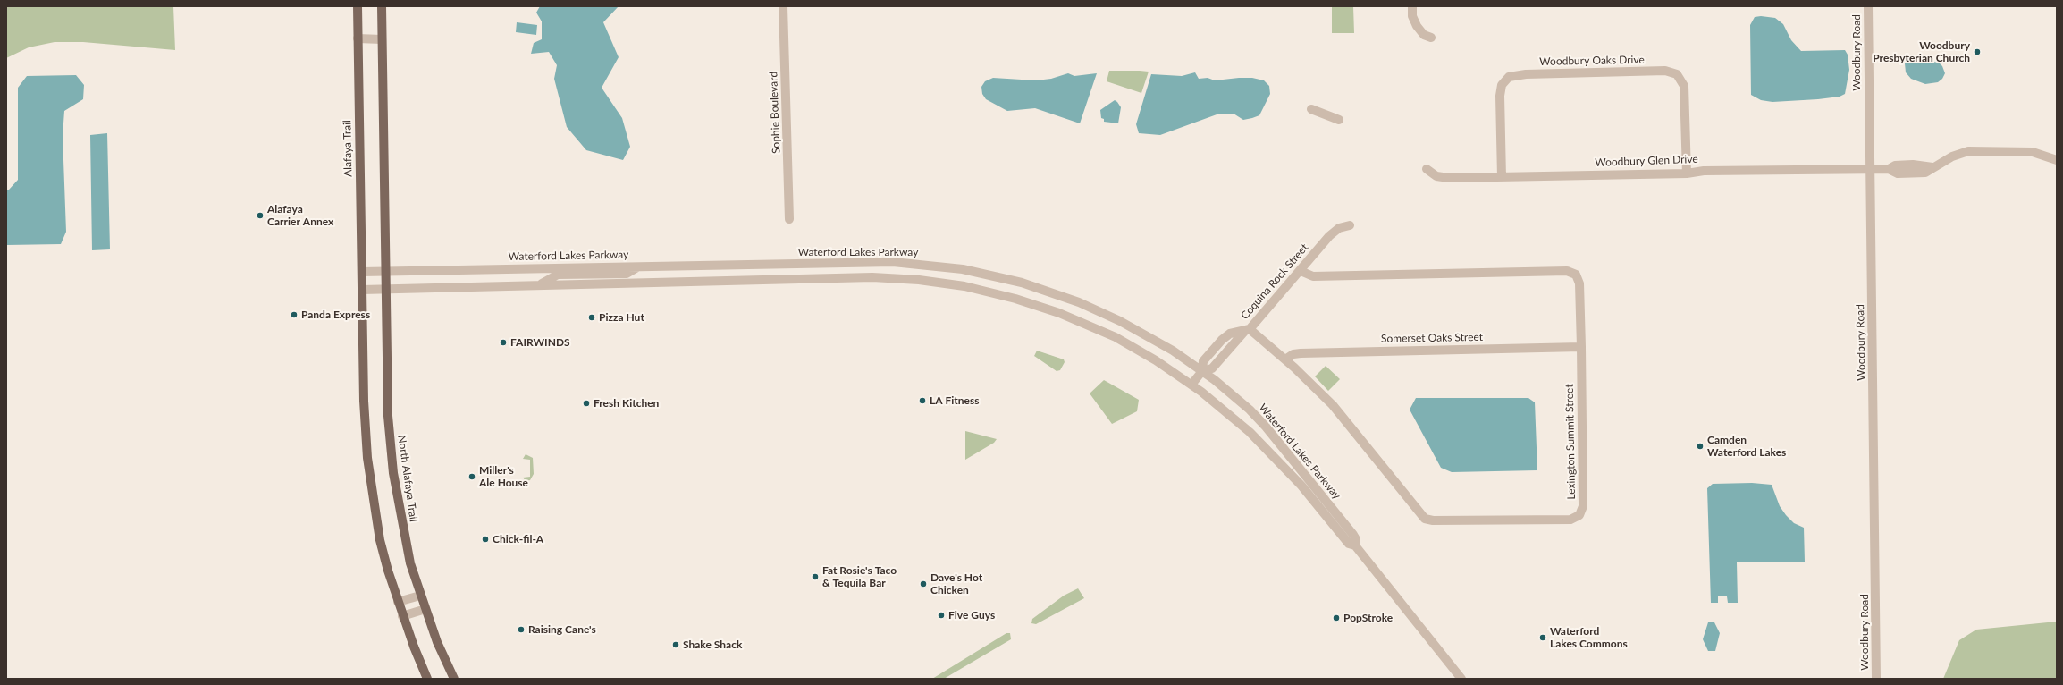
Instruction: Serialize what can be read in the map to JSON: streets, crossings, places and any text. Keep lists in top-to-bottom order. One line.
{"streets":{"main road":["Alafaya Trail","North Alafaya Trail"],"street":["Woodbury Road","Woodbury Oaks Drive","Sophie Boulevard","Woodbury Glen Drive","Waterford Lakes Parkway","Coquina Rock Street","Somerset Oaks Street","Lexington Summit Street"]},"crossings":[["Woodbury Road","Woodbury Glen Drive"],["Woodbury Oaks Drive","Woodbury Glen Drive"],["Alafaya Trail","Waterford Lakes Parkway"],["Waterford Lakes Parkway","Coquina Rock Street"],["Waterford Lakes Parkway","North Alafaya Trail"],["Coquina Rock Street","Lexington Summit Street"],["Somerset Oaks Street","Lexington Summit Street"]],"places":["Woodbury Presbyterian Church","Alafaya Carrier Annex","Panda Express","Pizza Hut","FAIRWINDS","LA Fitness","Fresh Kitchen","Camden Waterford Lakes","Miller's Ale House","Chick-fil-A","Fat Rosie's Taco & Tequila Bar","Dave's Hot Chicken","Five Guys","PopStroke","Raising Cane's","Waterford Lakes Commons","Shake Shack"]}
